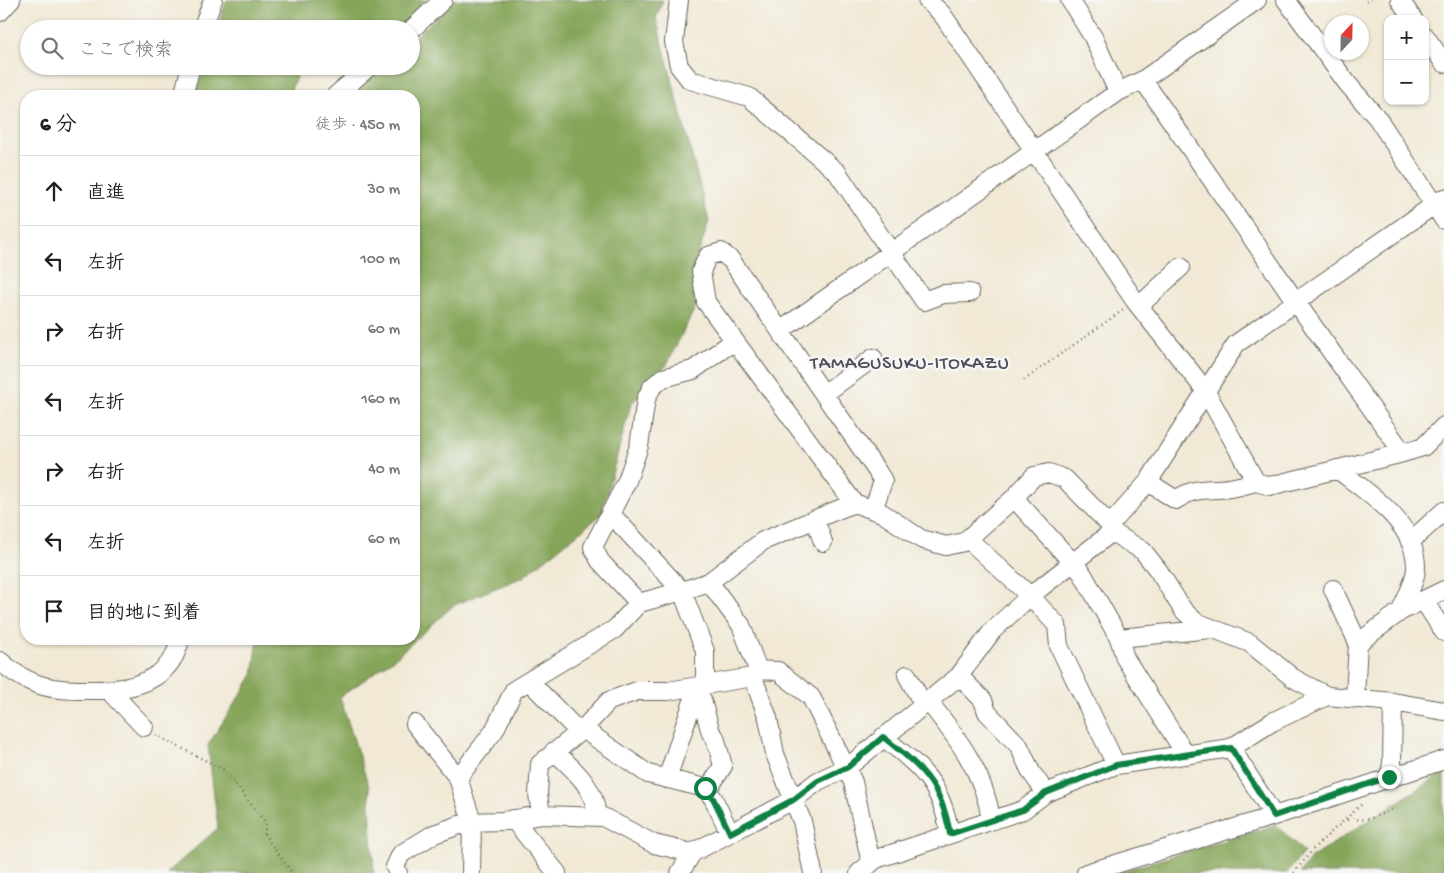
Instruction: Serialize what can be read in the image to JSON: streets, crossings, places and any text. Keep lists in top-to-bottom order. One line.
{"districts":["TAMAGUSUKU-ITOKAZU"],"north":"top","page":{"map_buttons":["+","−"],"search":"ここで検索","heading":["6 分","徒歩 · 450 m"],"list":[["直進","30 m"],["左折","100 m"],["右折","60 m"],["左折","160 m"],["右折","40 m"],["左折","60 m"],"目的地に到着"]}}
